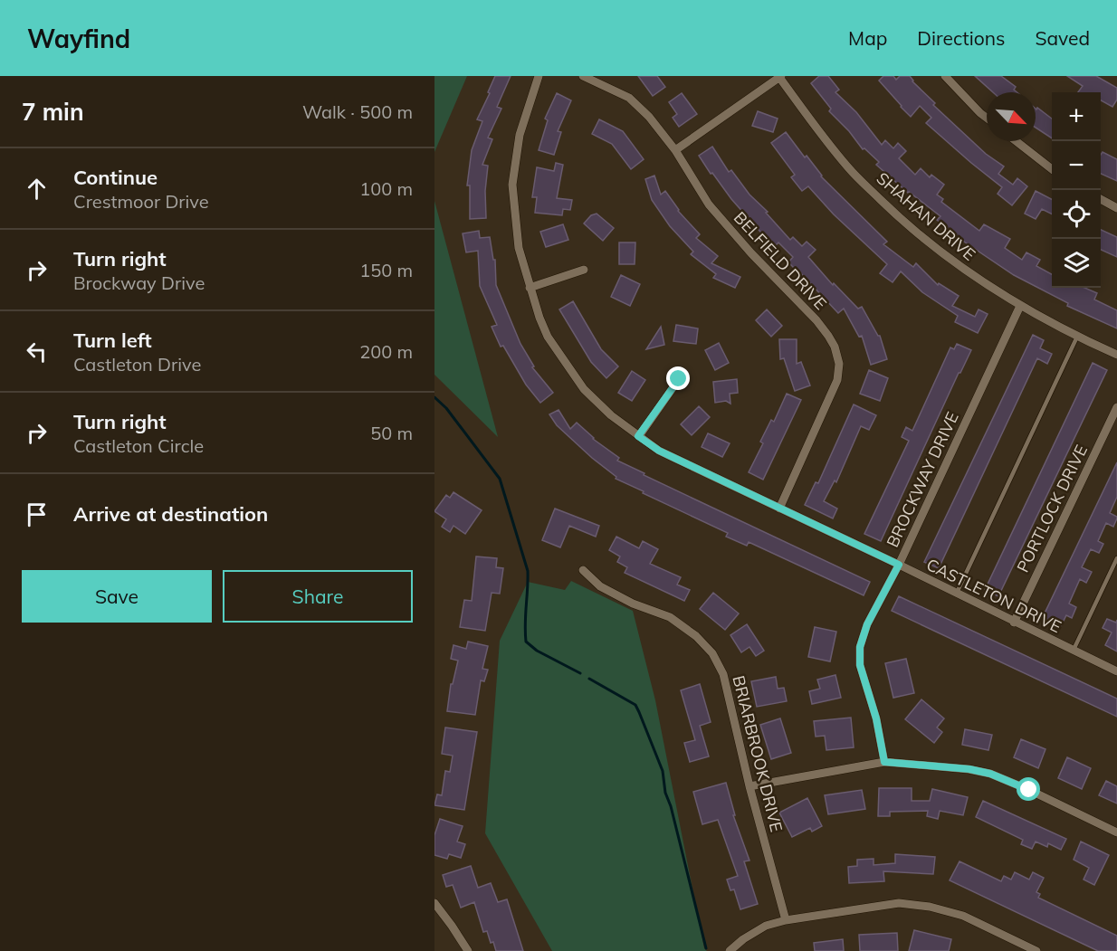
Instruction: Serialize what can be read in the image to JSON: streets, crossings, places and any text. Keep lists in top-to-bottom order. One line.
{"streets":{"street":["SHAHAN DRIVE","BELFIELD DRIVE","BROCKWAY DRIVE","PORTLOCK DRIVE","CASTLETON DRIVE","BRIARBROOK DRIVE"]},"crossings":[["SHAHAN DRIVE","BROCKWAY DRIVE"],["BELFIELD DRIVE","CASTLETON DRIVE"],["BROCKWAY DRIVE","CASTLETON DRIVE"],["PORTLOCK DRIVE","CASTLETON DRIVE"]],"north":"bottom right","page":{"header":"Wayfind","nav":["Map","Directions","Saved"],"heading":["7 min","Walk · 500 m"],"map_buttons":["+","−"],"list":[["Continue","Crestmoor Drive","100 m"],["Turn right","Brockway Drive","150 m"],["Turn left","Castleton Drive","200 m"],["Turn right","Castleton Circle","50 m"],"Arrive at destination"],"buttons":["Save","Share"]}}
